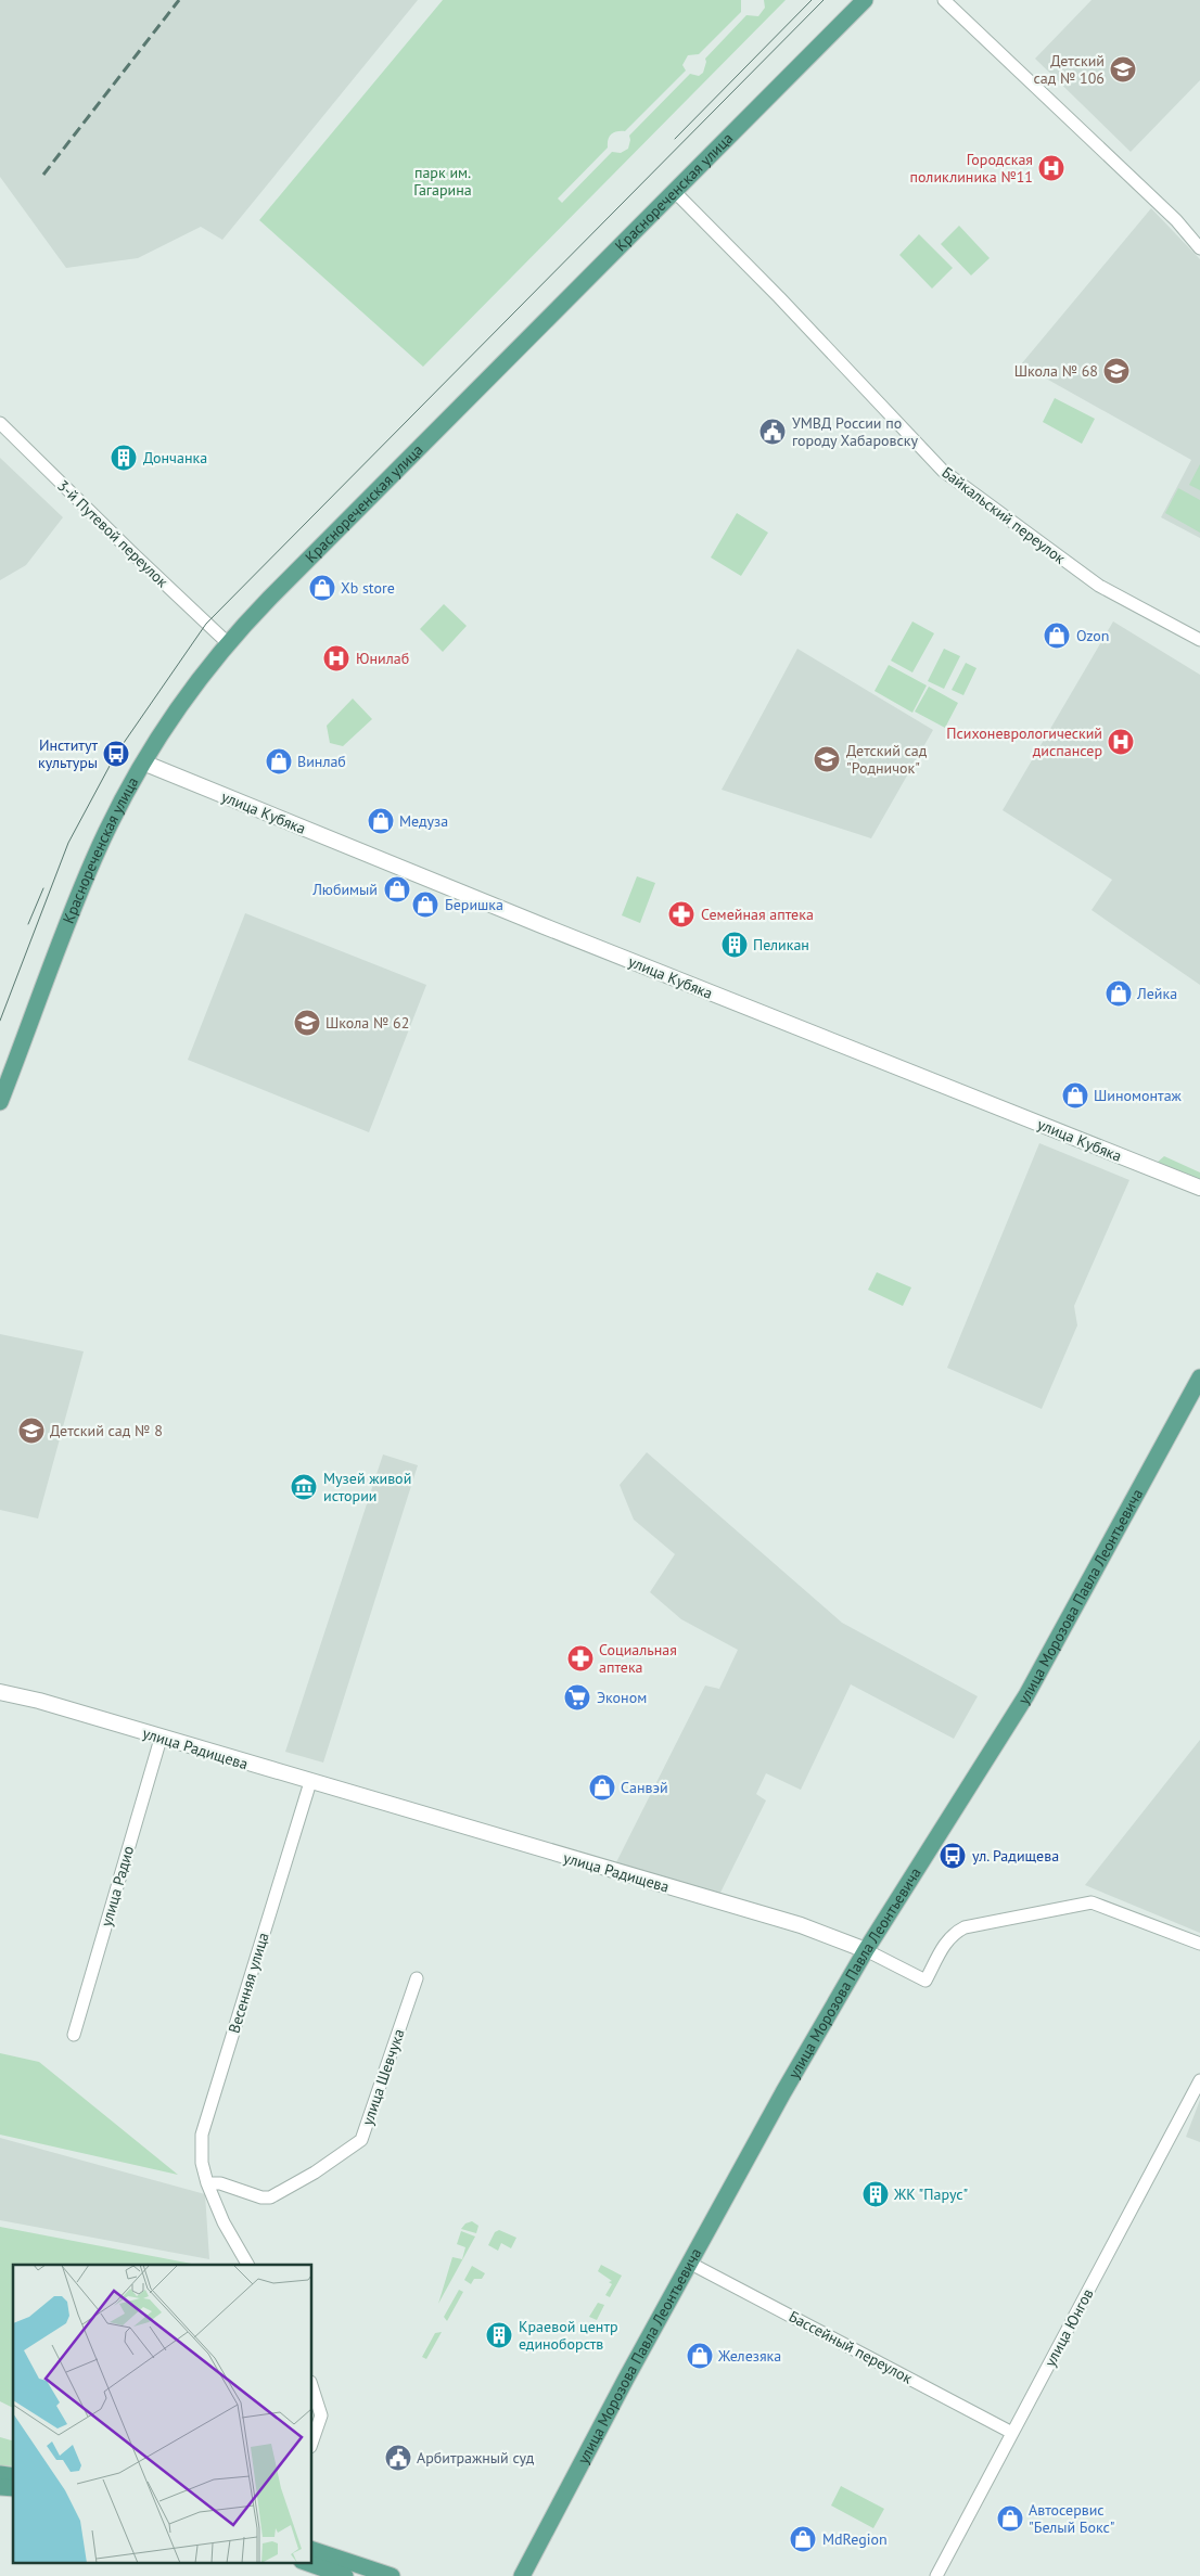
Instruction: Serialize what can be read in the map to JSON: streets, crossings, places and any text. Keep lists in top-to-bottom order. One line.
{"streets":{"main road":["Краснореченская улица","улица Морозова Павла Леонтьевича"],"street":["Байкальский переулок","3-й Путевой переулок","улица Кубяка","улица Радищева","улица Радио","Весенняя улица","улица Шевчука","улица Юнгов","Бассейный переулок"]},"crossings":[["Краснореченская улица","Байкальский переулок"],["Краснореченская улица","3-й Путевой переулок"],["Краснореченская улица","улица Кубяка"],["улица Морозова Павла Леонтьевича","улица Радищева"],["улица Морозова Павла Леонтьевича","Бассейный переулок"],["улица Радищева","улица Радио"],["улица Радищева","Весенняя улица"],["Весенняя улица","улица Шевчука"],["улица Юнгов","Бассейный переулок"]],"parks":["парк им. Гагарина"],"places":{"school or university":["Детский сад № 106","Школа № 68","Детский сад \"Родничок\"","Школа № 62","Детский сад № 8"],"hospital":["Городская поликлиника №11","Юнилаб","Психоневрологический диспансер"],"public building":["УМВД России по городу Хабаровску","Арбитражный суд"],"building":["Дончанка","Пеликан","ЖК \"Парус\"","Краевой центр единоборств"],"shop":["Xb store","Ozon","Винлаб","Медуза","Любимый","Беришка","Лейка","Шиномонтаж","Санвэй","Железяка","Автосервис \"Белый Бокс\"","MdRegion"],"bus stop":["Институт культуры","ул. Радищева"],"pharmacy":["Семейная аптека","Социальная аптека"],"museum":["Музей живой истории"],"supermarket":["Эконом"]}}
